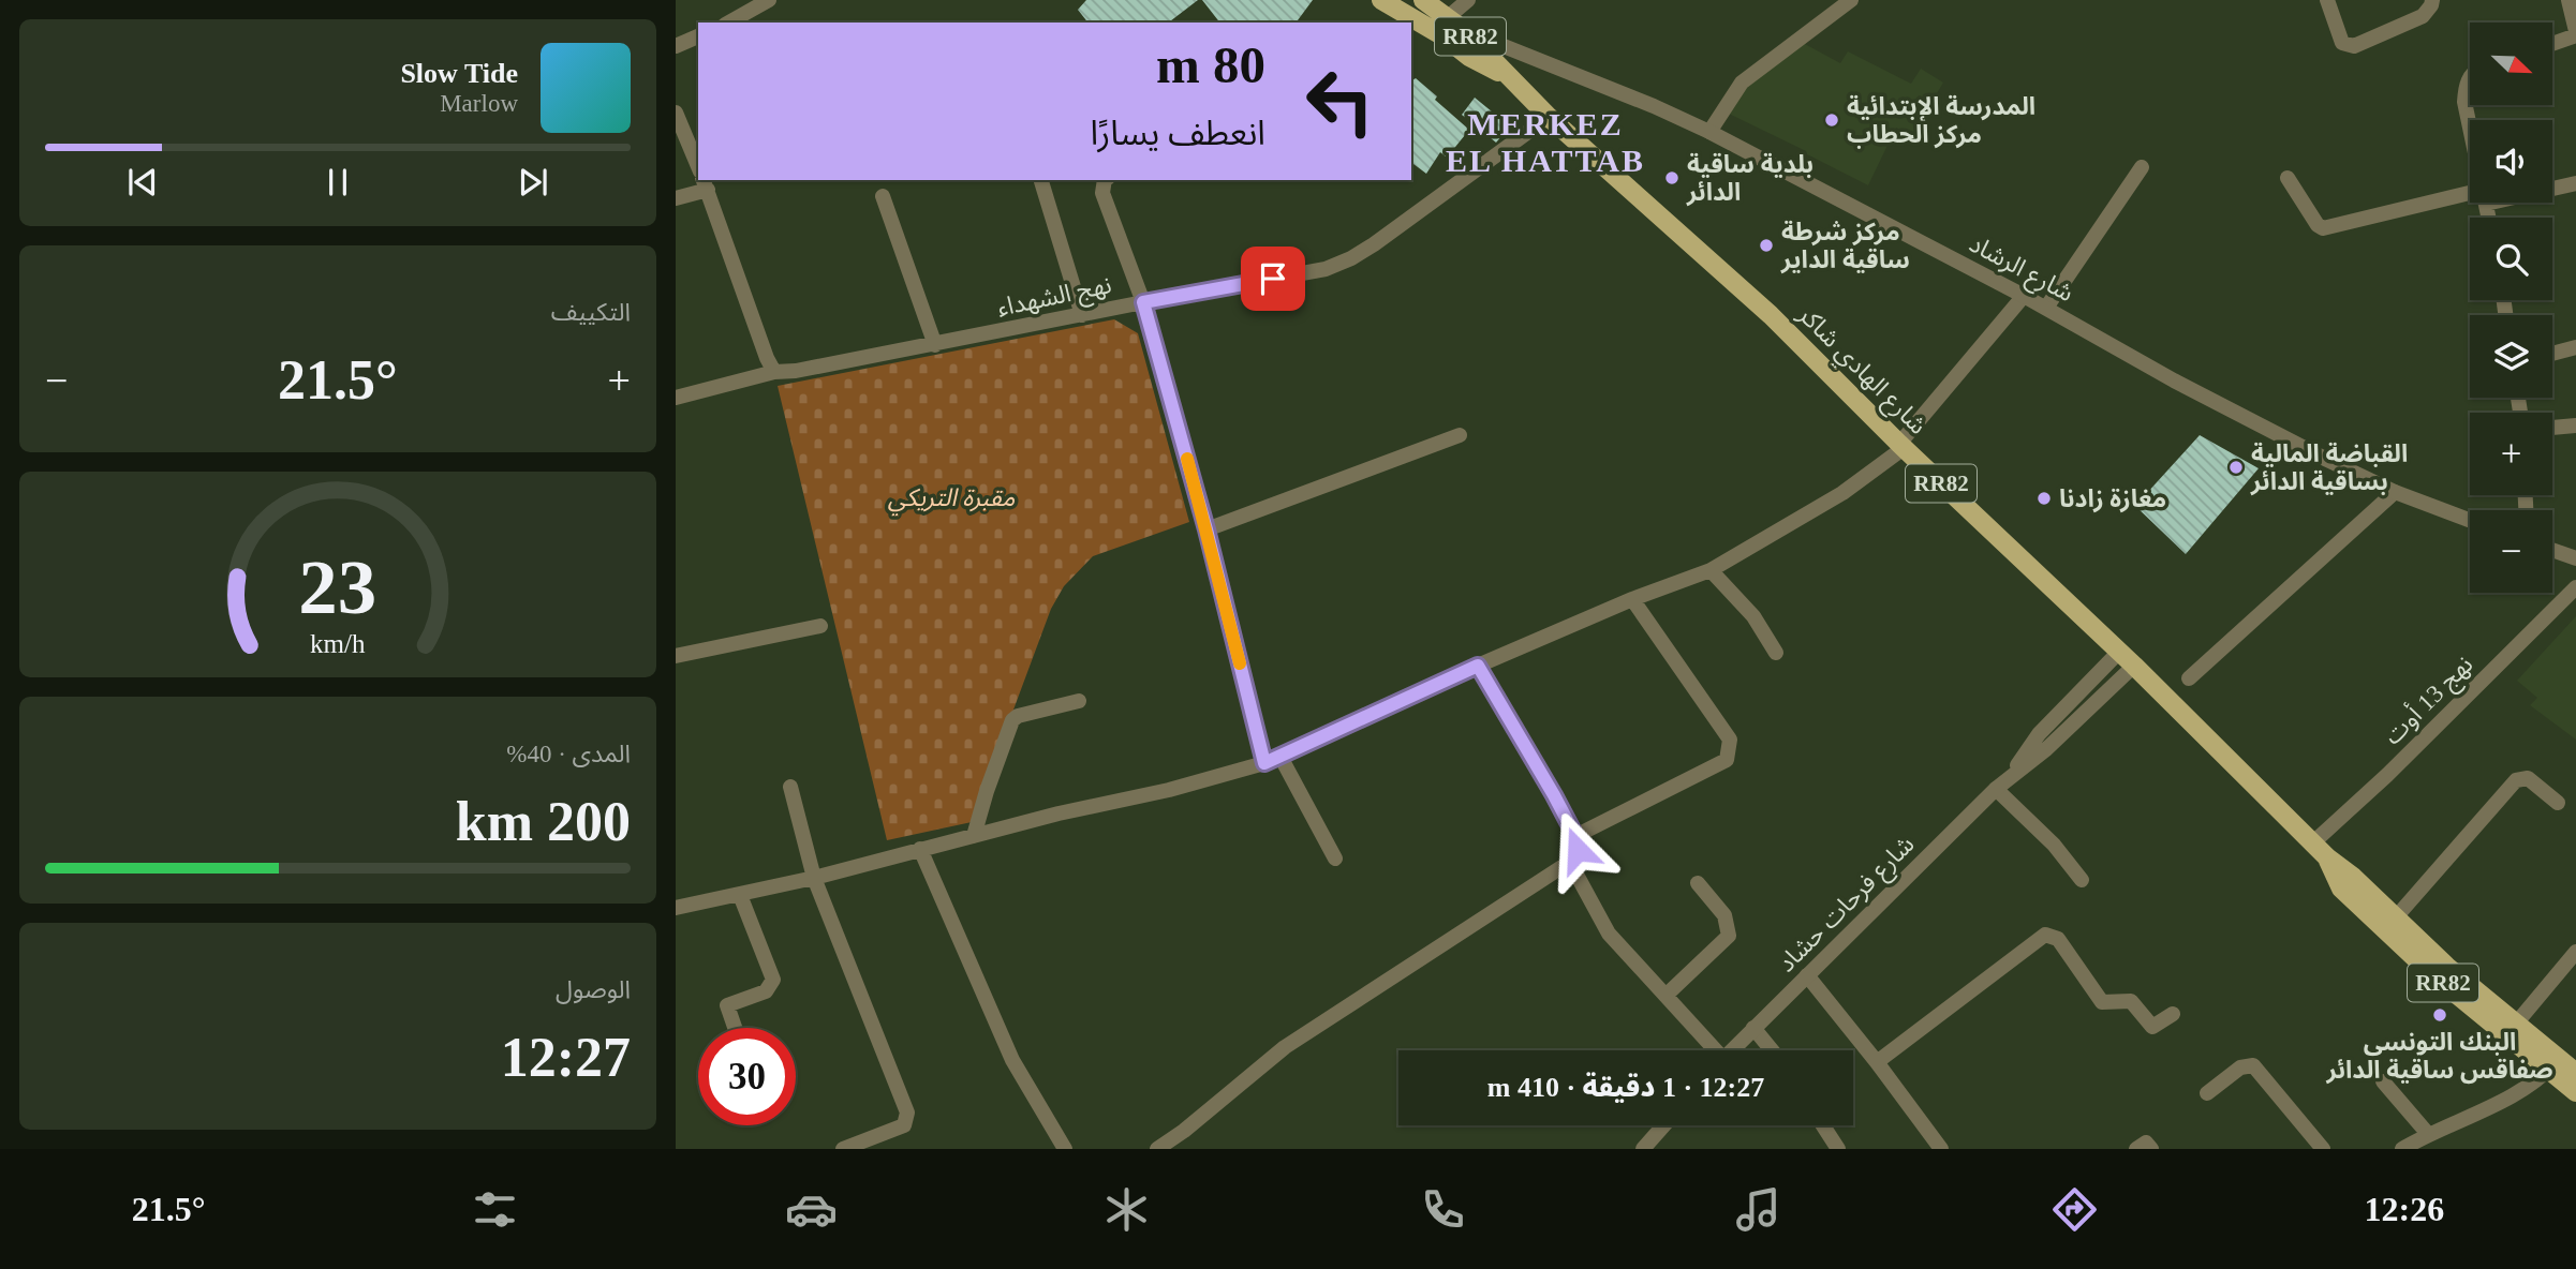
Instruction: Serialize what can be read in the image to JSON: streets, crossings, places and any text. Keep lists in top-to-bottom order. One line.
{"streets":{"main road":["RR82","شارع الهادي شاكر"],"street":["شارع الرشاد","نهج الشهداء","نهج 13 أوت","شارع فرحات حشاد"]},"crossings":[["RR82","شارع الرشاد"],["RR82","نهج الشهداء"],["RR82","شارع الهادي شاكر"],["نهج الشهداء","شارع الهادي شاكر"],["شارع الهادي شاكر","نهج 13 أوت"],["شارع الهادي شاكر","شارع فرحات حشاد"]],"districts":["MERKEZ EL HATTAB"],"parks":["مقبرة التريكي"],"places":["المدرسة الإبتدائية مركز الحطاب","بلدية ساقية الدائر","مركز شرطة ساقية الداير","القباضة المالية بساقية الدائر","مغازة زادنا","البنك التونسي صفاقس ساقية الدائر"],"north":"bottom right","page":{"map_buttons":["+","−"],"turn":["80 m","انعطف يسارًا"],"song":["Slow Tide","Marlow"],"tile":["التكييف",["المدى · 40%","200 km"],["الوصول","12:27"]],"heat":["−","21.5°","+"],"limit":"30","trip":"12:27 · 1 دقيقة · 410 m","tabs":["12:26","21.5°"],"gauge":["23","km/h"]}}
